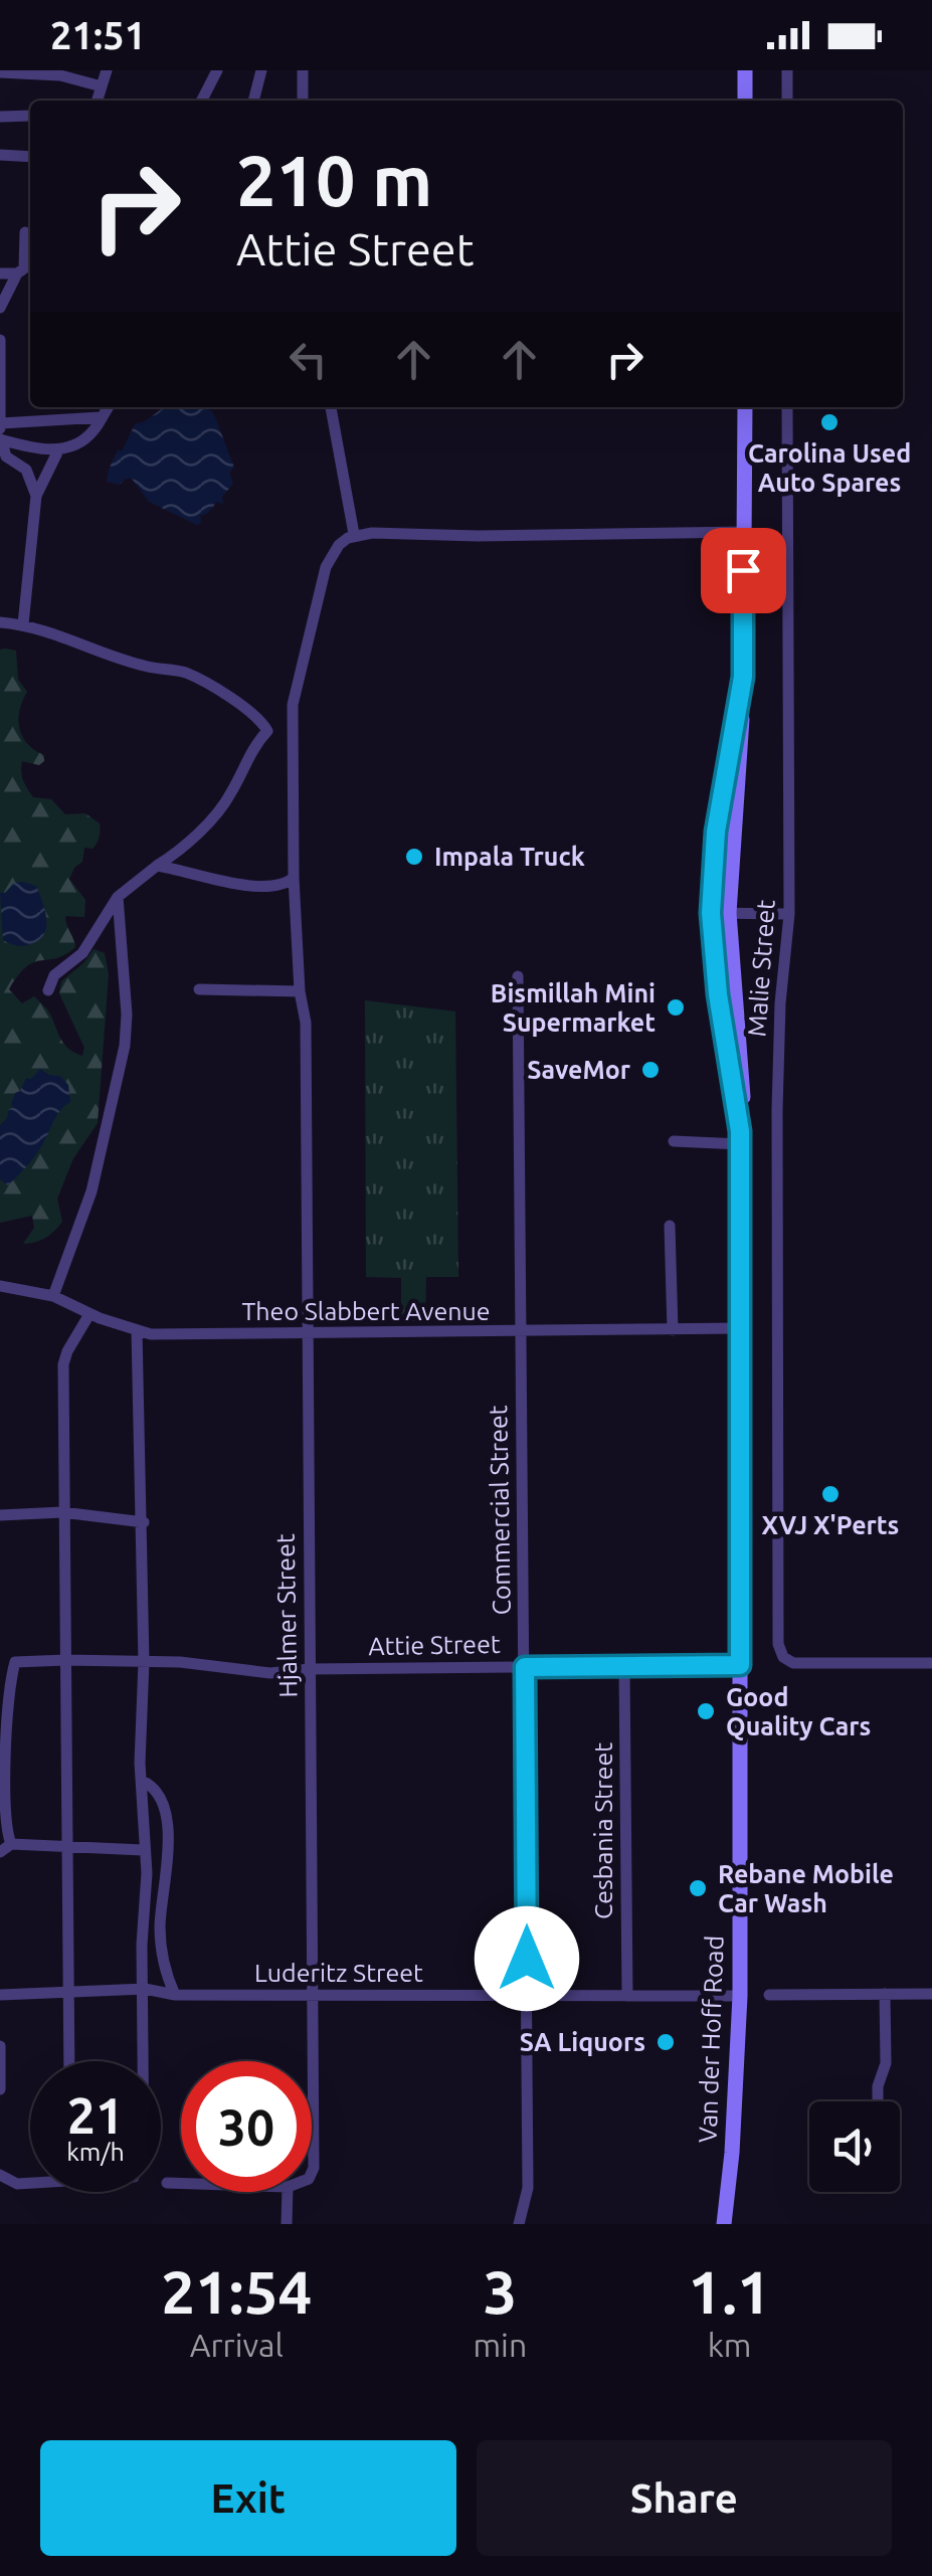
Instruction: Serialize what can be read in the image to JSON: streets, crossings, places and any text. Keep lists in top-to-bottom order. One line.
{"streets":{"main road":["Van der Hoff Road"],"street":["Malie Street","Theo Slabbert Avenue","Commercial Street","Hjalmer Street","Attie Street","Cesbania Street","Luderitz Street"]},"crossings":[["Theo Slabbert Avenue","Commercial Street"],["Theo Slabbert Avenue","Hjalmer Street"],["Theo Slabbert Avenue","Van der Hoff Road"],["Commercial Street","Attie Street"],["Commercial Street","Luderitz Street"],["Hjalmer Street","Attie Street"],["Hjalmer Street","Luderitz Street"],["Attie Street","Cesbania Street"],["Attie Street","Van der Hoff Road"],["Cesbania Street","Luderitz Street"],["Luderitz Street","Van der Hoff Road"]],"places":["Carolina Used Auto Spares","Impala Truck","Bismillah Mini Supermarket","SaveMor","XVJ X'Perts","Good Quality Cars","Rebane Mobile Car Wash","SA Liquors"],"page":{"status":"21:51","turn":["210 m","Attie Street"],"speed":"21 km/h","limit":"30","eta":["21:54","Arrival","3","min","1.1","km"],"buttons":["Exit","Share"]}}
